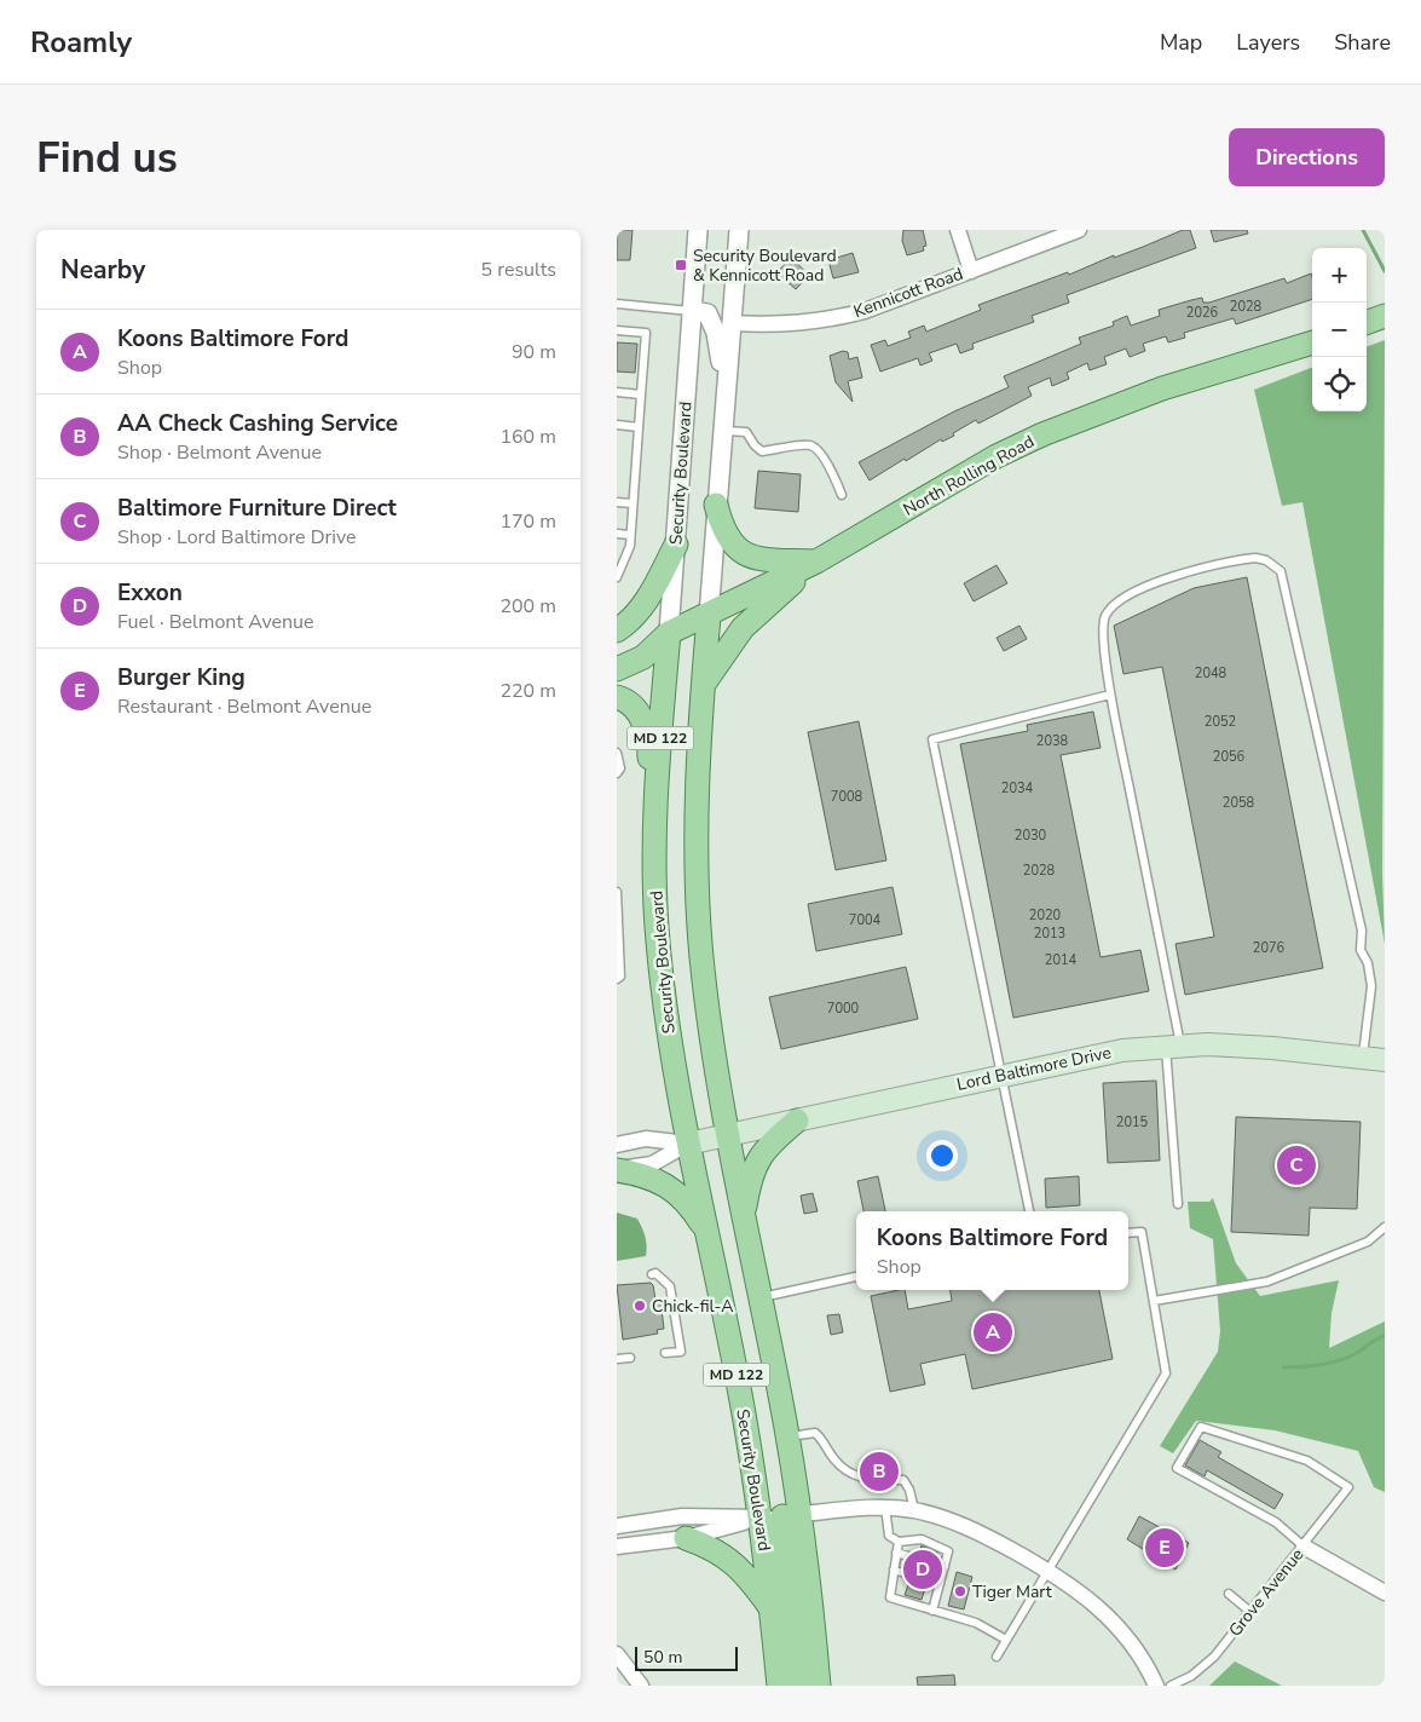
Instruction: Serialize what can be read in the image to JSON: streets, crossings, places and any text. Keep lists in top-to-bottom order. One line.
{"streets":{"main road":["Security Boulevard","North Rolling Road","MD 122","Lord Baltimore Drive"],"street":["Kennicott Road"],"lane":["Grove Avenue"]},"crossings":[["Kennicott Road","Security Boulevard"],["Security Boulevard","North Rolling Road"],["Security Boulevard","Lord Baltimore Drive"]],"places":{"transit":["Security Boulevard & Kennicott Road"],"other":["Chick-fil-A","Tiger Mart"]},"house_numbers":["2028","2026","2048","2052","2038","2056","2034","7008","2058","2030","2028","2020","7004","2013","2076","2014","7000","2015"],"scale_bar":"50 m","page":{"header":"Roamly","nav":["Map","Layers","Share"],"buttons":"Directions","title":"Find us","heading":["Nearby","5 results"],"map_buttons":["+","−"],"list":[{"mark":"A","name":"Koons Baltimore Ford","note":"Shop","value":"90 m"},{"mark":"B","name":"AA Check Cashing Service","note":"Shop · Belmont Avenue","value":"160 m"},{"mark":"C","name":"Baltimore Furniture Direct","note":"Shop · Lord Baltimore Drive","value":"170 m"},{"mark":"D","name":"Exxon","note":"Fuel · Belmont Avenue","value":"200 m"},{"mark":"E","name":"Burger King","note":"Restaurant · Belmont Avenue","value":"220 m"}],"pins":["C","A","B","E","D"],"popup":["Koons Baltimore Ford","Shop"],"scale":"50 m"}}
